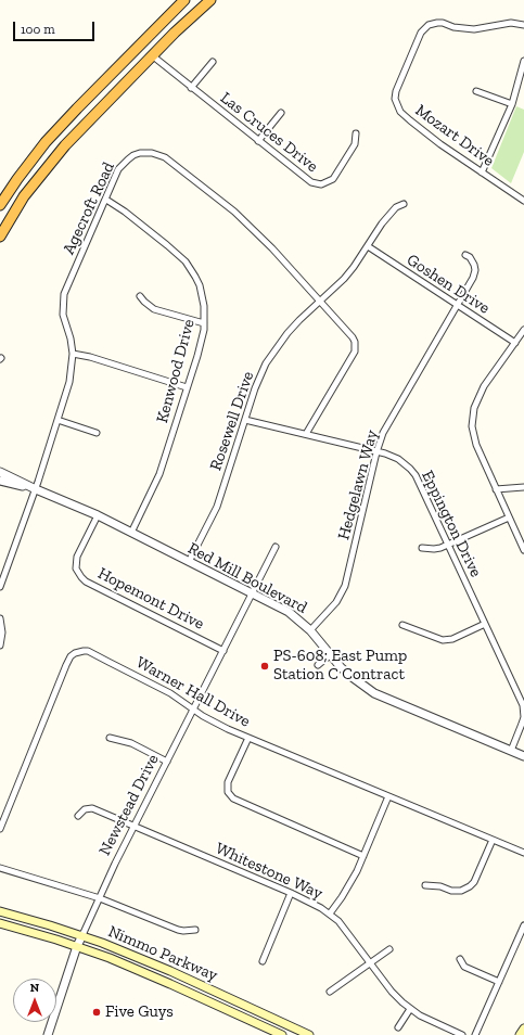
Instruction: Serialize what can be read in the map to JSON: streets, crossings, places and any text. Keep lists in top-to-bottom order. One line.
{"streets":{"main road":["Nimmo Parkway"],"street":["Las Cruces Drive","Mozart Drive","Agecroft Road","Goshen Drive","Kenwood Drive","Rosewell Drive","Hedgelawn Way","Eppington Drive","Red Mill Boulevard","Hopemont Drive","Warner Hall Drive","Newstead Drive","Whitestone Way"]},"crossings":[["Agecroft Road","Kenwood Drive"],["Agecroft Road","Rosewell Drive"],["Agecroft Road","Eppington Drive"],["Agecroft Road","Red Mill Boulevard"],["Goshen Drive","Rosewell Drive"],["Goshen Drive","Hedgelawn Way"],["Kenwood Drive","Red Mill Boulevard"],["Rosewell Drive","Eppington Drive"],["Rosewell Drive","Red Mill Boulevard"],["Hedgelawn Way","Eppington Drive"],["Hedgelawn Way","Red Mill Boulevard"],["Eppington Drive","Red Mill Boulevard"],["Red Mill Boulevard","Hopemont Drive"],["Red Mill Boulevard","Newstead Drive"],["Hopemont Drive","Newstead Drive"],["Warner Hall Drive","Newstead Drive"],["Newstead Drive","Whitestone Way"],["Newstead Drive","Nimmo Parkway"]],"places":["PS-608; East Pump Station C Contract","Five Guys"],"scale_bar":"100 m","north":"top"}
